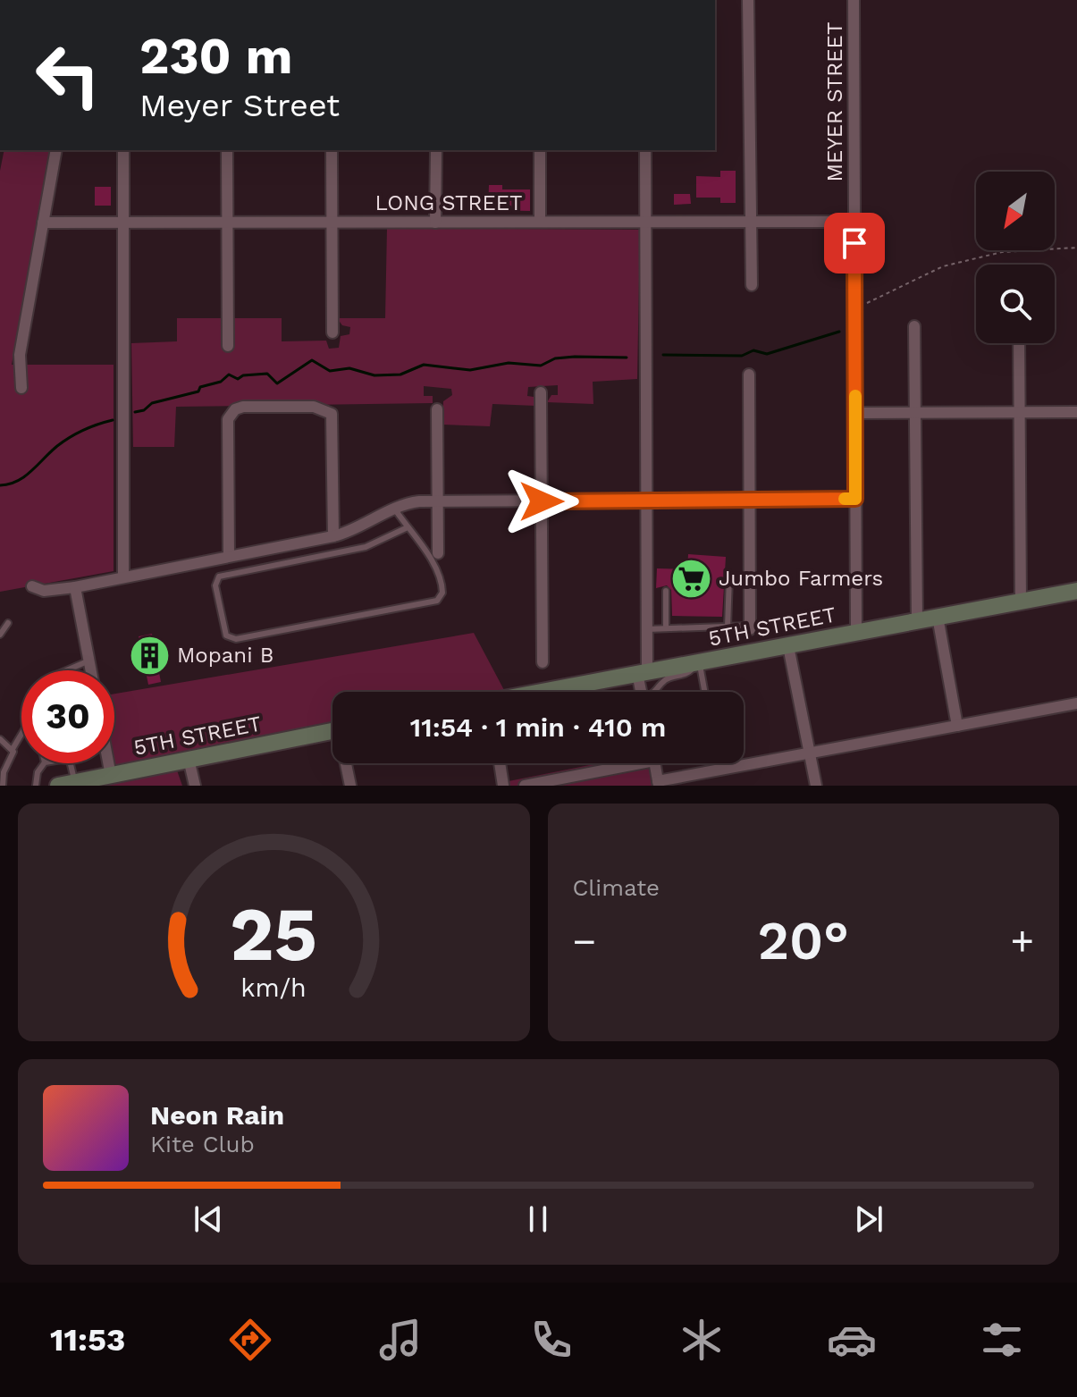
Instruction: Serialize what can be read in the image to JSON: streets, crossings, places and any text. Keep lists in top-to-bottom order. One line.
{"streets":{"main road":["5TH STREET"],"street":["MEYER STREET","LONG STREET"]},"crossings":[["MEYER STREET","LONG STREET"],["MEYER STREET","5TH STREET"]],"places":{"supermarket":["Jumbo Farmers"],"building":["Mopani B"]},"north":"bottom left","page":{"turn":["230 m","Meyer Street"],"limit":"30","trip":"11:54 · 1 min · 410 m","tile":"Climate","heat":["−","20°","+"],"song":["Neon Rain","Kite Club"],"tabs":"11:53","gauge":["25","km/h"]}}
